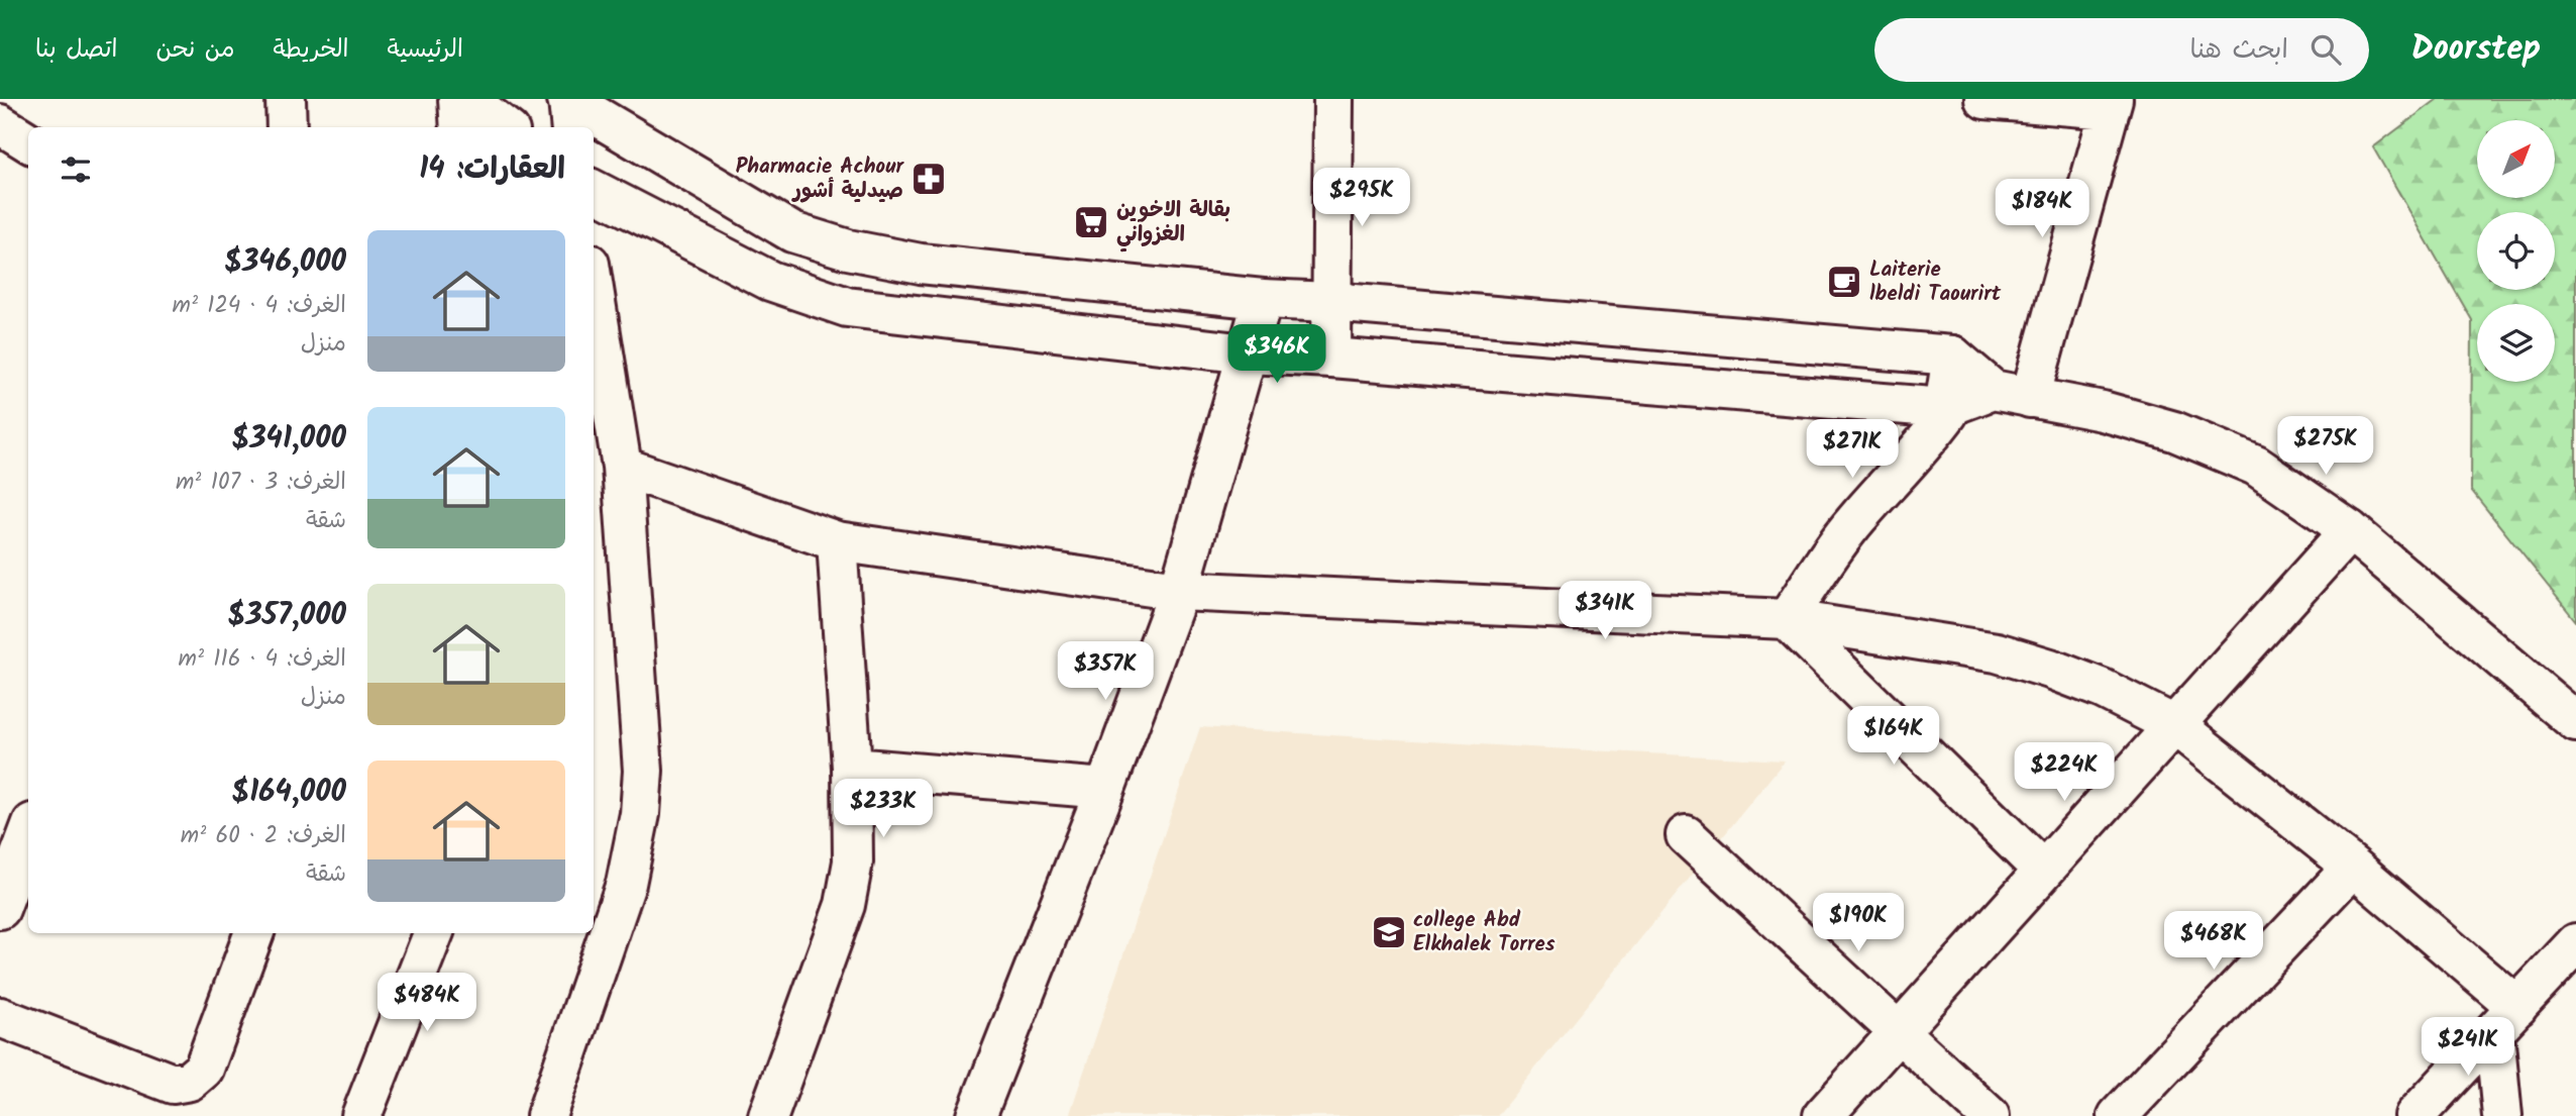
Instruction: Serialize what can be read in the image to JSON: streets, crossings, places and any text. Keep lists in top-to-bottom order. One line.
{"places":{"pharmacy":["Pharmacie Achour صيدلية أشور"],"supermarket":["بقالة الاخوين الغزواني"],"cafe":["Laiterie lbeldi Taourirt"],"school or university":["college Abd Elkhalek Torres"]},"north":"top right","page":{"header":"Doorstep","search":"ابحث هنا","nav":["الرئيسية","الخريطة","من نحن","اتصل بنا"],"heading":"العقارات: 14","price":["$295K","$184K","$346K","$275K","$271K","$341K","$357K","$164K","$224K","$233K","$190K","$468K","$484K","$241K"],"list":[{"name":"$346,000","note":"الغرف: 4 · 124 m² · منزل"},{"name":"$341,000","note":"الغرف: 3 · 107 m² · شقة"},{"name":"$357,000","note":"الغرف: 4 · 116 m² · منزل"},{"name":"$164,000","note":"الغرف: 2 · 60 m² · شقة"}]}}
